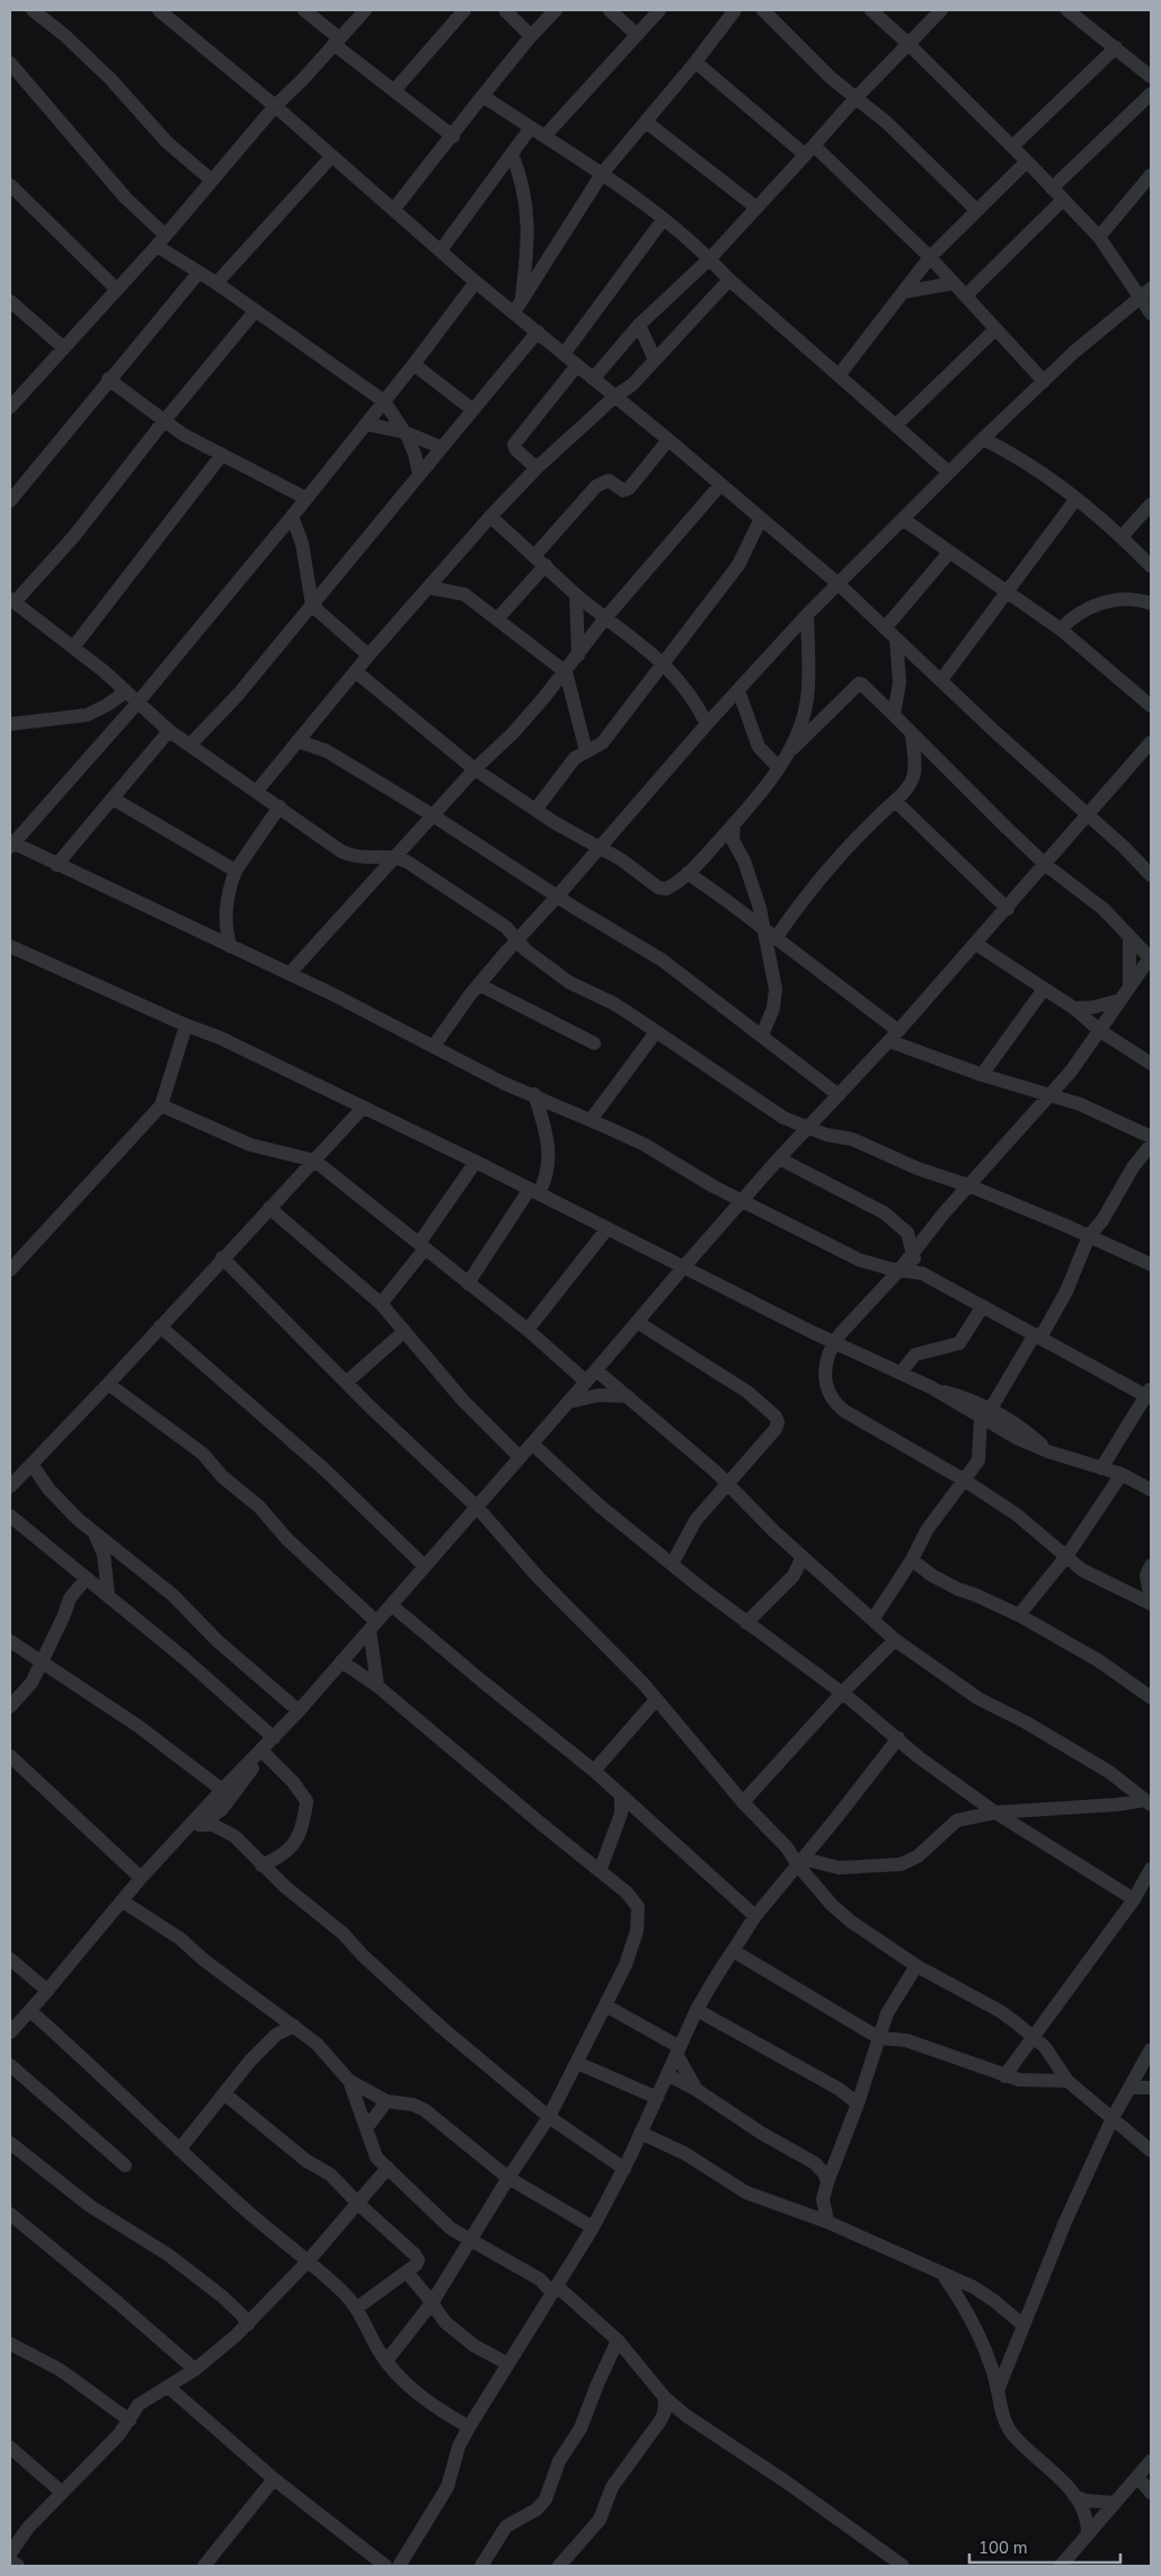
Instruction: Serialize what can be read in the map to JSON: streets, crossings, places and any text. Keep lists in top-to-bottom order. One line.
{"scale_bar":"100 m"}
